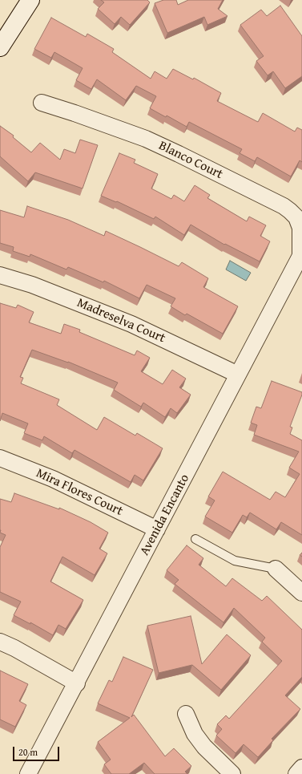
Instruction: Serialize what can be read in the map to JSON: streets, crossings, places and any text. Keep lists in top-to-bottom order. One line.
{"streets":{"street":["Blanco Court","Madreselva Court","Mira Flores Court","Avenida Encanto"]},"crossings":[["Blanco Court","Avenida Encanto"],["Madreselva Court","Avenida Encanto"],["Mira Flores Court","Avenida Encanto"]],"scale_bar":"20 m"}
